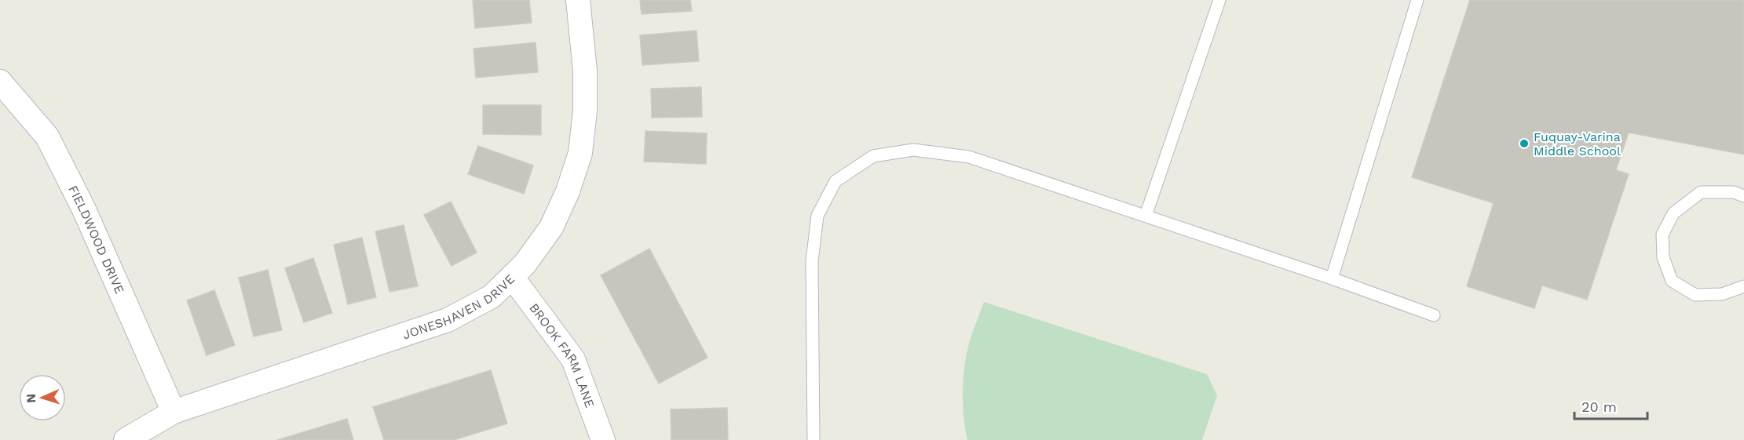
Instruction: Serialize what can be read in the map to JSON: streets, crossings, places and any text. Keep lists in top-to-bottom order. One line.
{"streets":{"street":["FIELDWOOD DRIVE","JONESHAVEN DRIVE","BROOK FARM LANE"]},"crossings":[["FIELDWOOD DRIVE","JONESHAVEN DRIVE"],["JONESHAVEN DRIVE","BROOK FARM LANE"]],"places":["Fuquay-Varina Middle School"],"scale_bar":"20 m","north":"left"}
